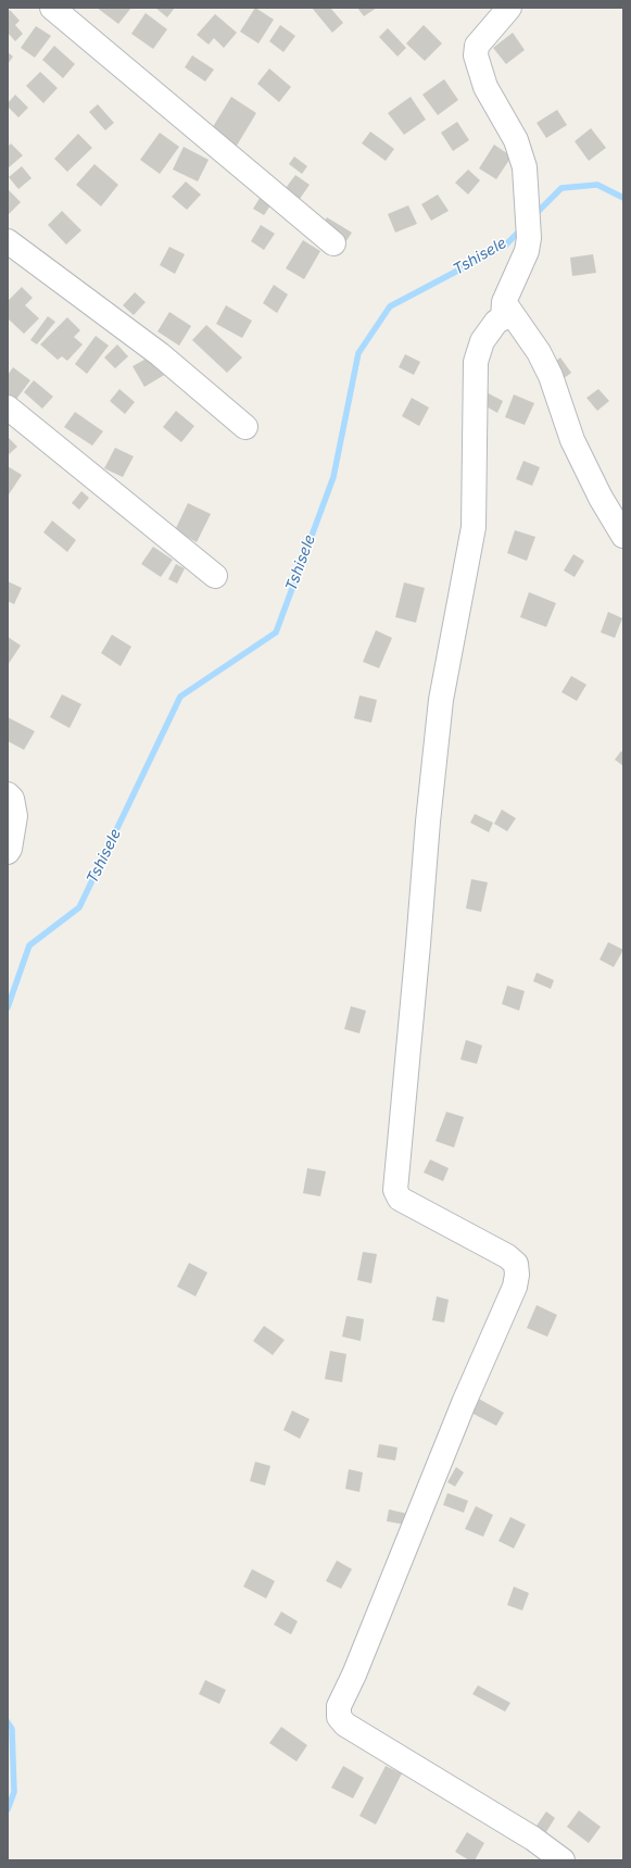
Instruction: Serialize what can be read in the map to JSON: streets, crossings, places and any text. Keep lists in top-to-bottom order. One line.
{"water":["Tshisele"]}
